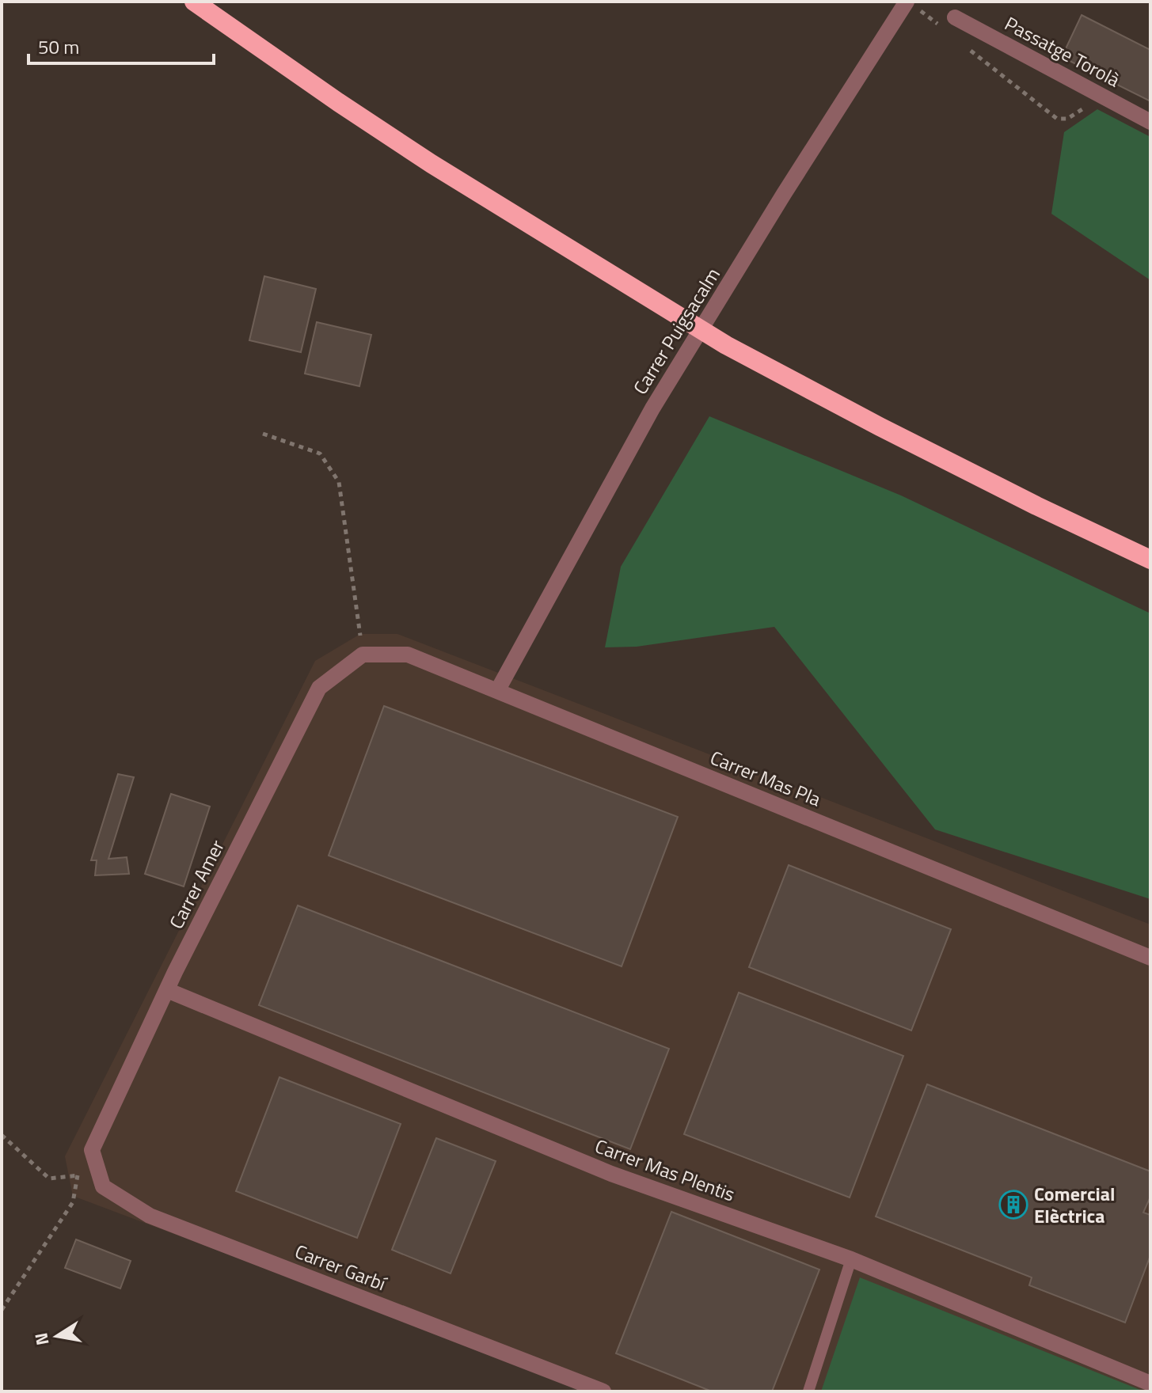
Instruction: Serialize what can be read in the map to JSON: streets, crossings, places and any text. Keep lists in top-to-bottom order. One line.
{"streets":{"street":["Passatge Torolà","Carrer Puigsacalm","Carrer Mas Pla","Carrer Amer","Carrer Mas Plentis","Carrer Garbí"]},"crossings":[["Carrer Puigsacalm","Carrer Mas Pla"],["Carrer Mas Pla","Carrer Amer"],["Carrer Amer","Carrer Mas Plentis"],["Carrer Amer","Carrer Garbí"]],"places":{"building":["Comercial Elèctrica"]},"scale_bar":"50 m","north":"left"}
